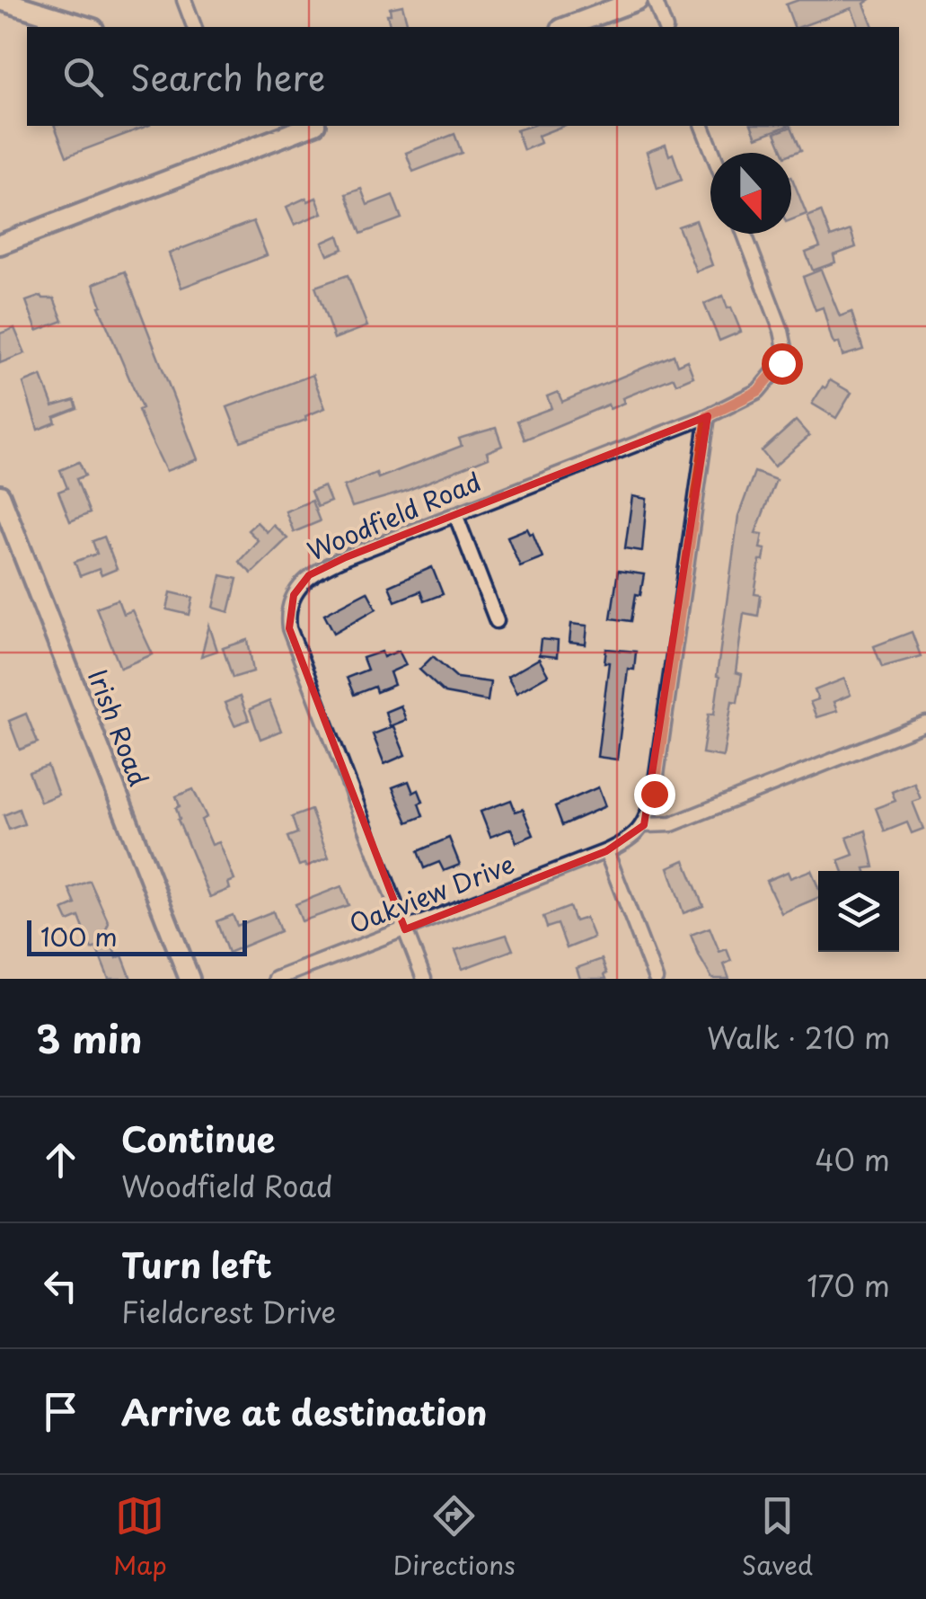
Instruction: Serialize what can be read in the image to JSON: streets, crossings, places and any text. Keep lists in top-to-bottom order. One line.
{"streets":{"street":["Woodfield Road","Irish Road","Oakview Drive"]},"crossings":[["Woodfield Road","Oakview Drive"]],"scale_bar":"100 m","north":"bottom","page":{"search":"Search here","scale":"100 m","heading":["3 min","Walk · 210 m"],"list":[["Continue","Woodfield Road","40 m"],["Turn left","Fieldcrest Drive","170 m"],"Arrive at destination"],"nav":["Map","Directions","Saved"]}}
